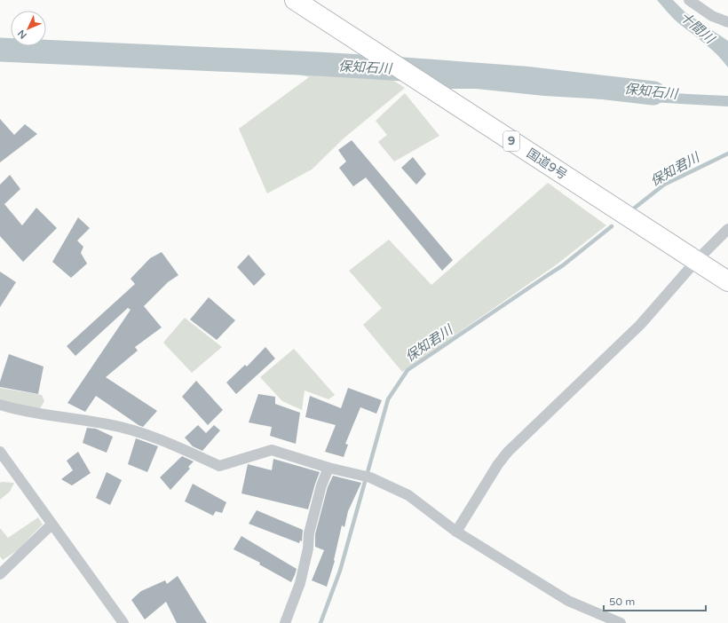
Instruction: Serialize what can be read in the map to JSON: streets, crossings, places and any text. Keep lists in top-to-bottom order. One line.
{"streets":{"highway":["9","国道9号"]},"water":["十間川","保知石川","保知君川"],"scale_bar":"50 m","north":"bottom left"}
